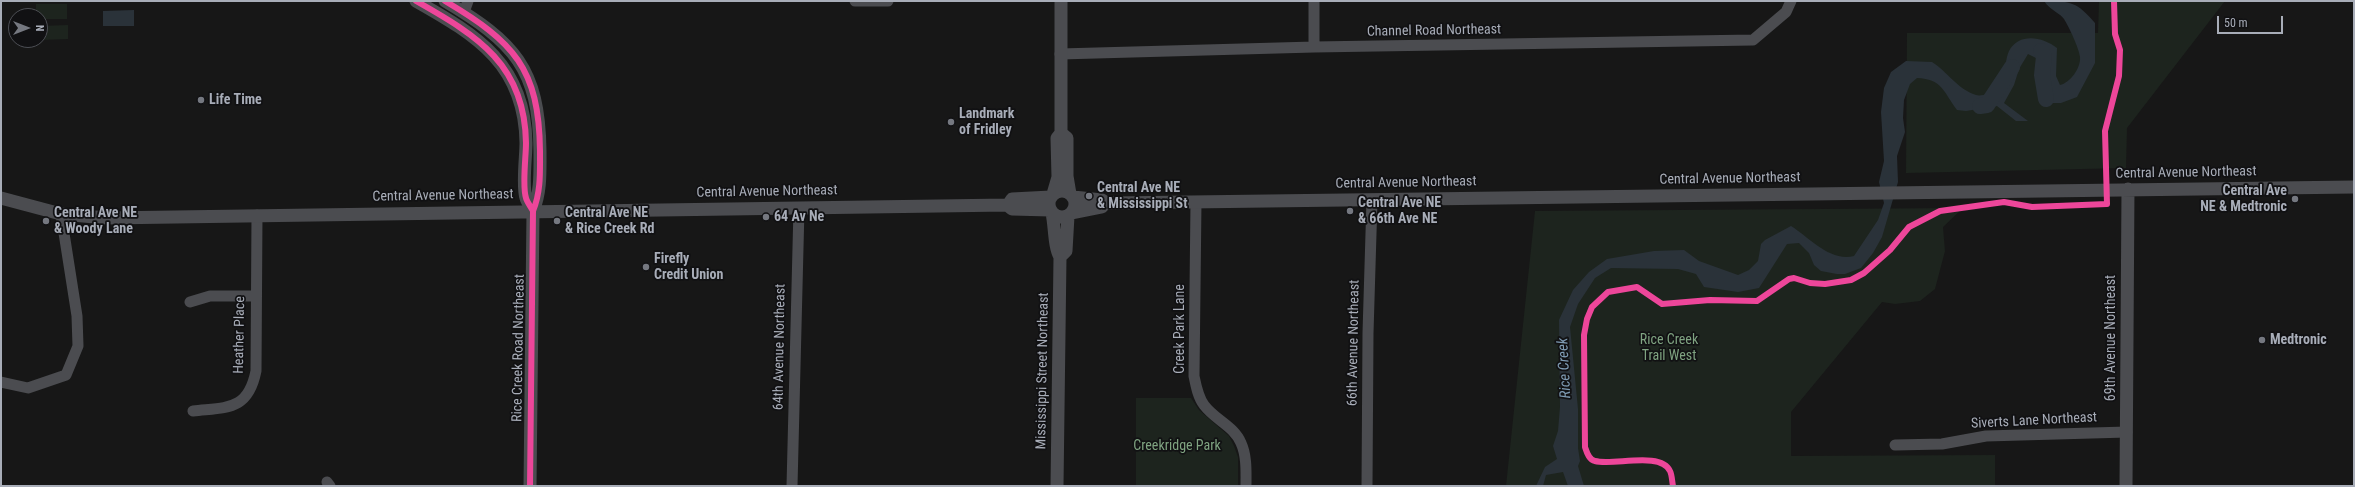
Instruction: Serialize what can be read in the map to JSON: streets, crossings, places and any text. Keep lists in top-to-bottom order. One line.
{"streets":{"street":["Channel Road Northeast","Central Avenue Northeast","Creek Park Lane","Heather Place","69th Avenue Northeast","66th Avenue Northeast","64th Avenue Northeast","Rice Creek Road Northeast","Mississippi Street Northeast","Siverts Lane Northeast"]},"crossings":[["Channel Road Northeast","Mississippi Street Northeast"],["Central Avenue Northeast","Creek Park Lane"],["Central Avenue Northeast","Heather Place"],["Central Avenue Northeast","69th Avenue Northeast"],["Central Avenue Northeast","66th Avenue Northeast"],["Central Avenue Northeast","64th Avenue Northeast"],["Central Avenue Northeast","Rice Creek Road Northeast"],["Central Avenue Northeast","Mississippi Street Northeast"],["69th Avenue Northeast","Siverts Lane Northeast"]],"water":["Rice Creek"],"parks":["Rice Creek Trail West","Creekridge Park"],"places":["Life Time","Landmark of Fridley","Central Ave NE & Mississippi St","Central Ave NE & Medtronic","Central Ave NE & 66th Ave NE","64 Av Ne","Central Ave NE & Woody Lane","Central Ave NE & Rice Creek Rd","Firefly Credit Union","Medtronic"],"scale_bar":"50 m","north":"right"}
